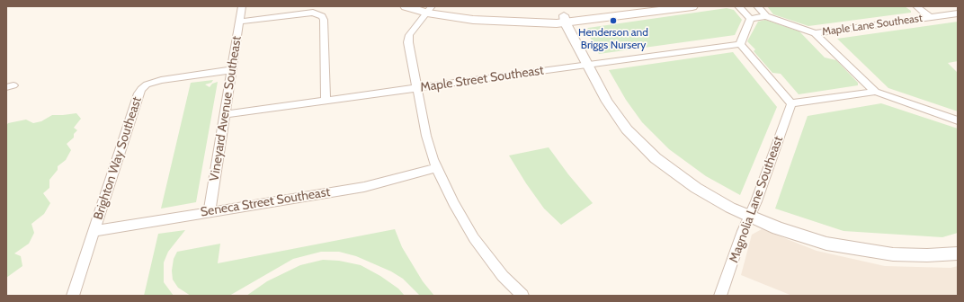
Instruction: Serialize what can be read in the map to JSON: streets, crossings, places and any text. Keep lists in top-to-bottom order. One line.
{"streets":{"street":["Maple Lane Southeast","Maple Street Southeast","Vineyard Avenue Southeast","Brighton Way Southeast","Magnolia Lane Southeast","Seneca Street Southeast"]},"crossings":[["Maple Street Southeast","Vineyard Avenue Southeast"],["Vineyard Avenue Southeast","Brighton Way Southeast"],["Vineyard Avenue Southeast","Seneca Street Southeast"],["Brighton Way Southeast","Seneca Street Southeast"]],"places":["Henderson and Briggs Nursery"]}
